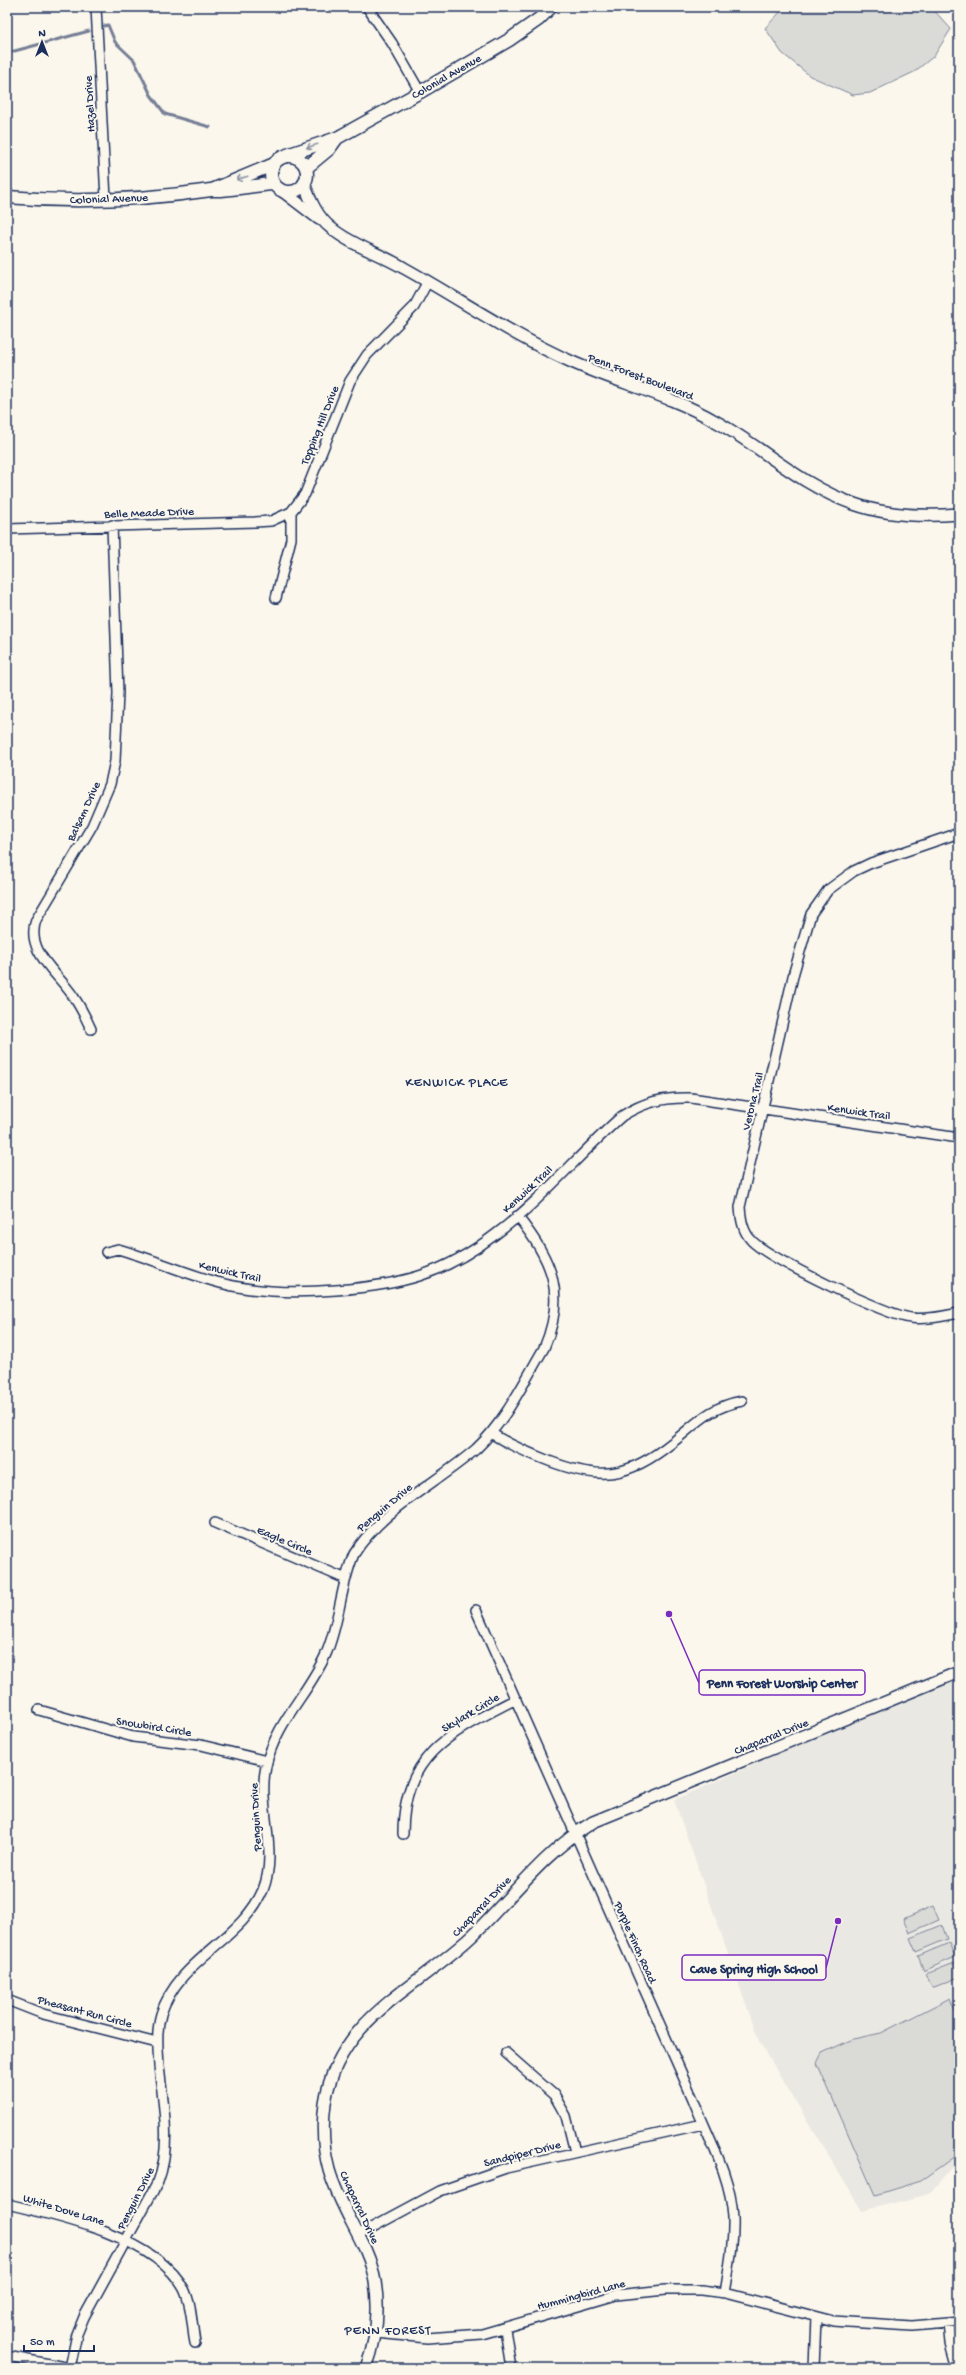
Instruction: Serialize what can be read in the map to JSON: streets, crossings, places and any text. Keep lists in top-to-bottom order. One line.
{"streets":{"main road":["Colonial Avenue"],"street":["Hazel Drive","Penn Forest Boulevard","Topping Hill Drive","Belle Meade Drive","Balsam Drive","Verona Trail","Kenwick Trail","Penguin Drive","Eagle Circle","Skylark Circle","Snowbird Circle","Chaparral Drive","Purple Finch Road","Pheasant Run Circle","Sandpiper Drive","White Dove Lane","Hummingbird Lane"]},"crossings":[["Colonial Avenue","Hazel Drive"],["Colonial Avenue","Penn Forest Boulevard"],["Penn Forest Boulevard","Topping Hill Drive"],["Topping Hill Drive","Belle Meade Drive"],["Belle Meade Drive","Balsam Drive"],["Verona Trail","Kenwick Trail"],["Kenwick Trail","Penguin Drive"],["Penguin Drive","Eagle Circle"],["Penguin Drive","Snowbird Circle"],["Penguin Drive","Pheasant Run Circle"],["Penguin Drive","White Dove Lane"],["Skylark Circle","Purple Finch Road"],["Chaparral Drive","Purple Finch Road"],["Chaparral Drive","Sandpiper Drive"],["Chaparral Drive","Hummingbird Lane"],["Purple Finch Road","Sandpiper Drive"],["Purple Finch Road","Hummingbird Lane"]],"districts":["KENWICK PLACE","PENN FOREST"],"places":["Penn Forest Worship Center","Cave Spring High School"],"scale_bar":"50 m","north":"top"}
